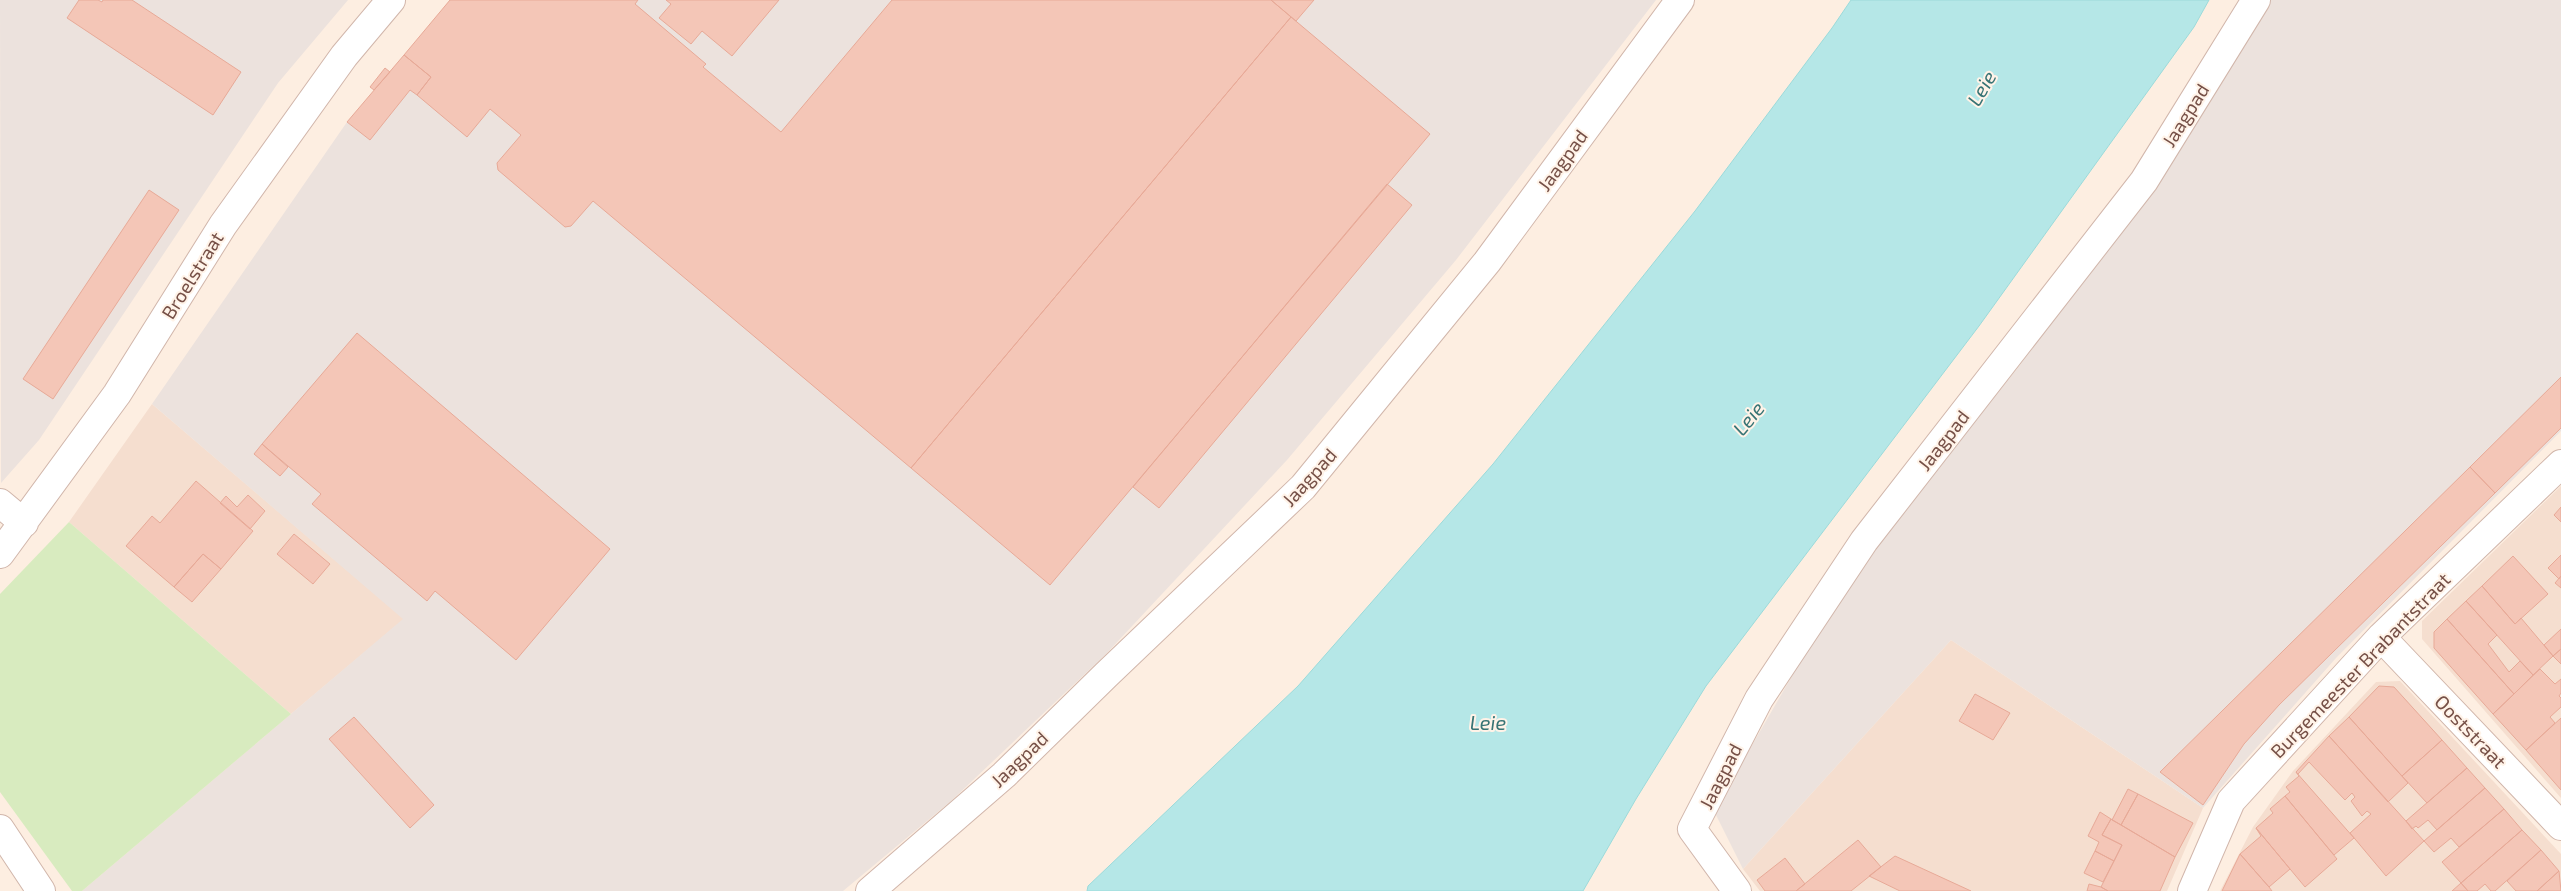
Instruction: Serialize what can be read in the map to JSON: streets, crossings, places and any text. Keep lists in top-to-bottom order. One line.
{"streets":{"street":["Jaagpad","Broelstraat","Burgemeester Brabantstraat","Ooststraat"]},"crossings":[["Burgemeester Brabantstraat","Ooststraat"]],"water":["Leie"]}
